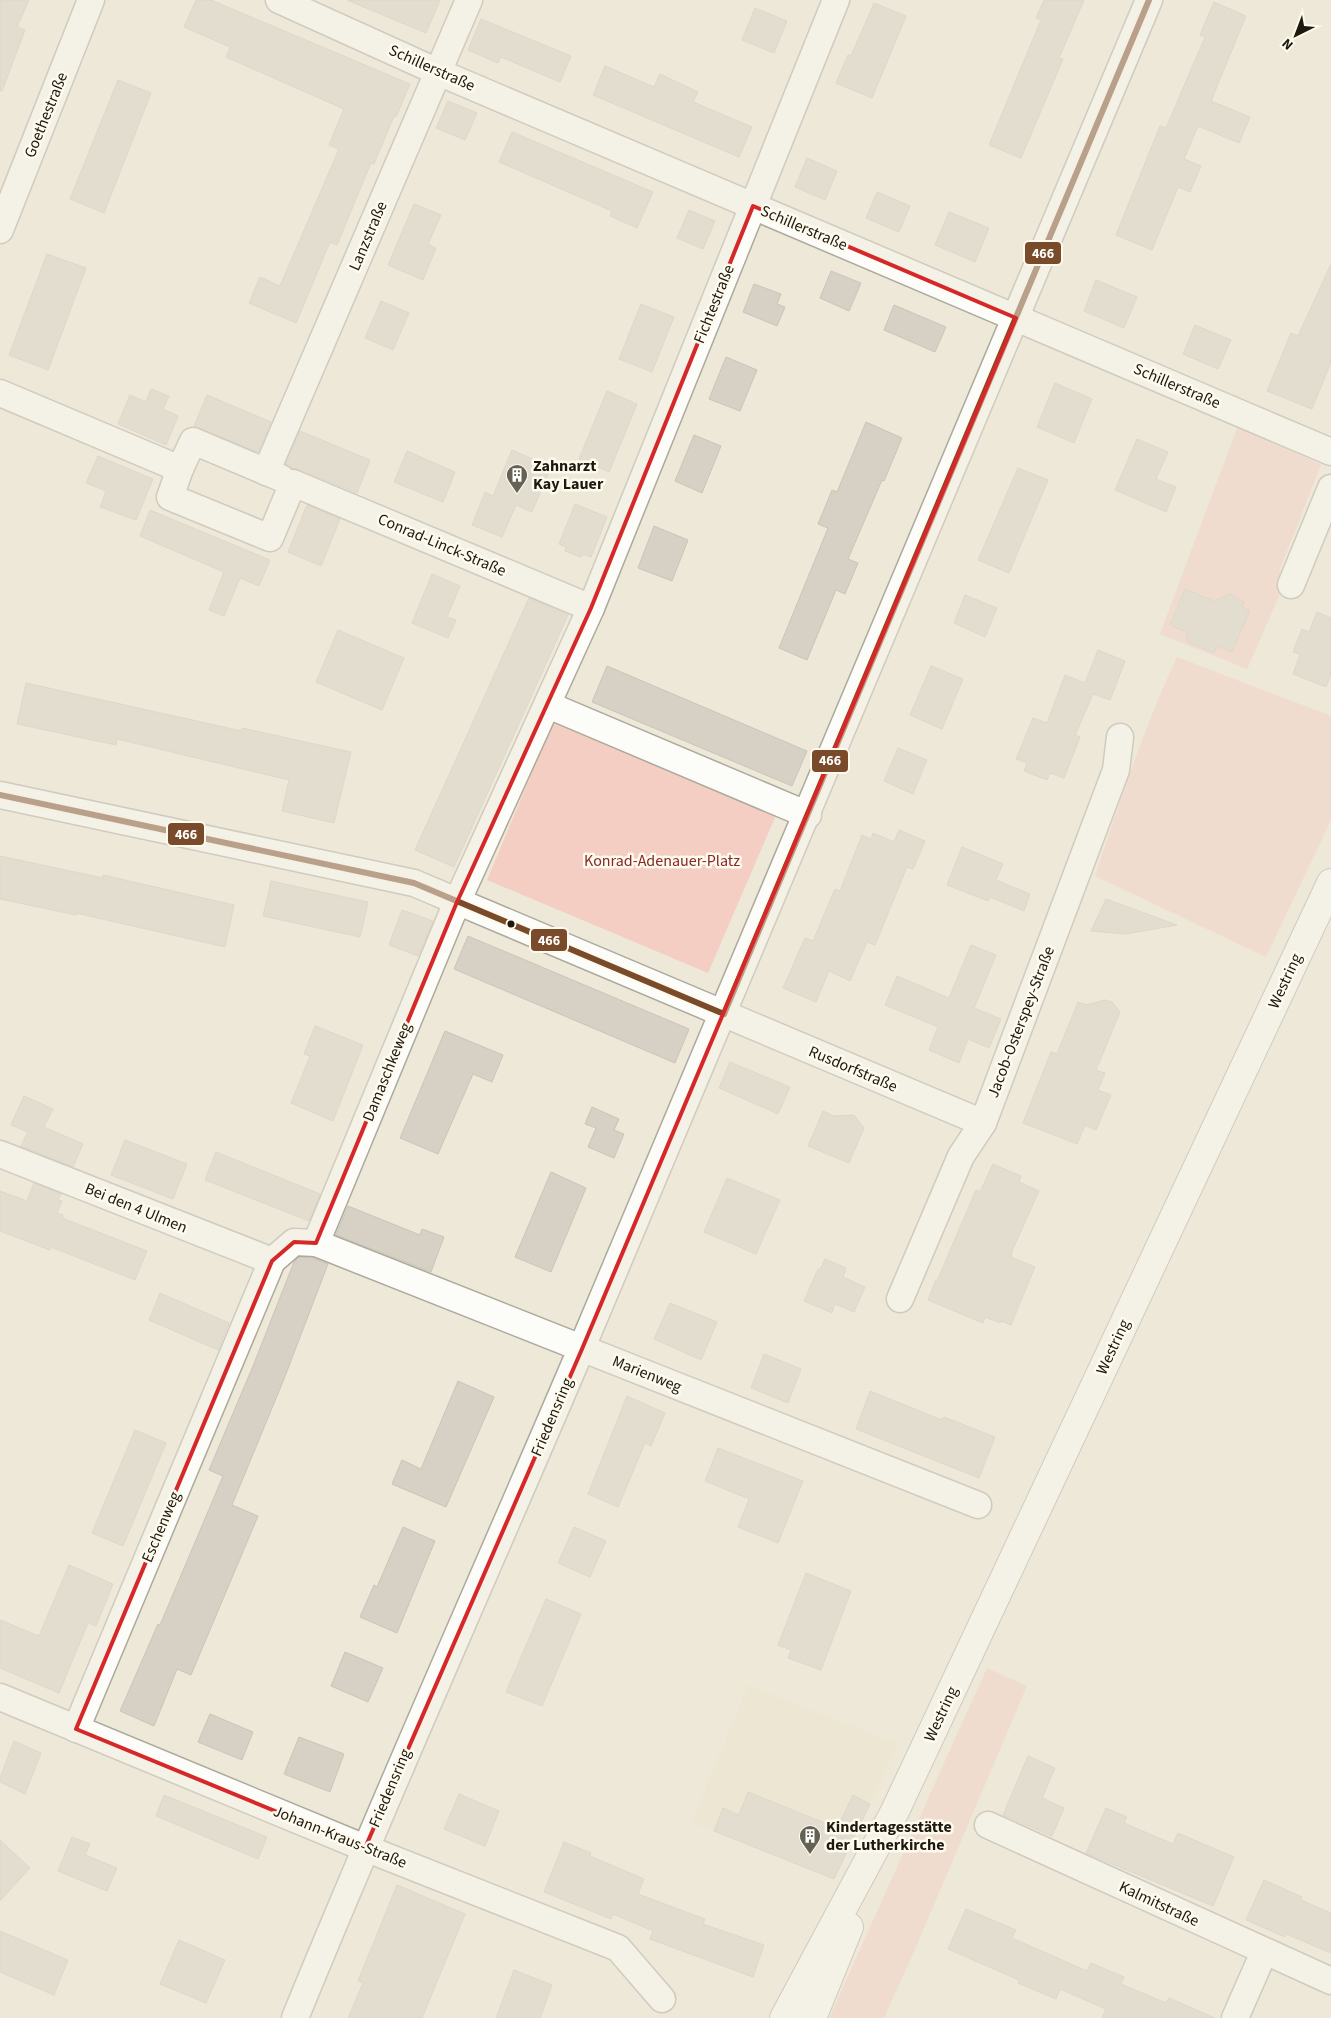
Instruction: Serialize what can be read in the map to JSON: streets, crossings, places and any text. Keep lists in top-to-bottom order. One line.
{"streets":{"main road":["Westring"],"street":["Schillerstraße","Goethestraße","Lanzstraße","Fichtestraße","Conrad-Linck-Straße","Jacob-Osterspey-Straße","Rusdorfstraße","Damaschkeweg","Bei den 4 Ulmen","Marienweg","Friedensring","Eschenweg","Johann-Kraus-Straße","Kalmitstraße"]},"crossings":[["Schillerstraße","Lanzstraße"],["Schillerstraße","Fichtestraße"],["Schillerstraße","Friedensring"],["Lanzstraße","Conrad-Linck-Straße"],["Fichtestraße","Conrad-Linck-Straße"],["Jacob-Osterspey-Straße","Rusdorfstraße"],["Rusdorfstraße","Friedensring"],["Damaschkeweg","Marienweg"],["Bei den 4 Ulmen","Eschenweg"],["Marienweg","Friedensring"],["Friedensring","Johann-Kraus-Straße"],["Eschenweg","Johann-Kraus-Straße"]],"parks":["Konrad-Adenauer-Platz"],"places":{"building":["Zahnarzt Kay Lauer","Kindertagesstätte der Lutherkirche"]},"lines":["transit line 466"],"north":"bottom left"}
